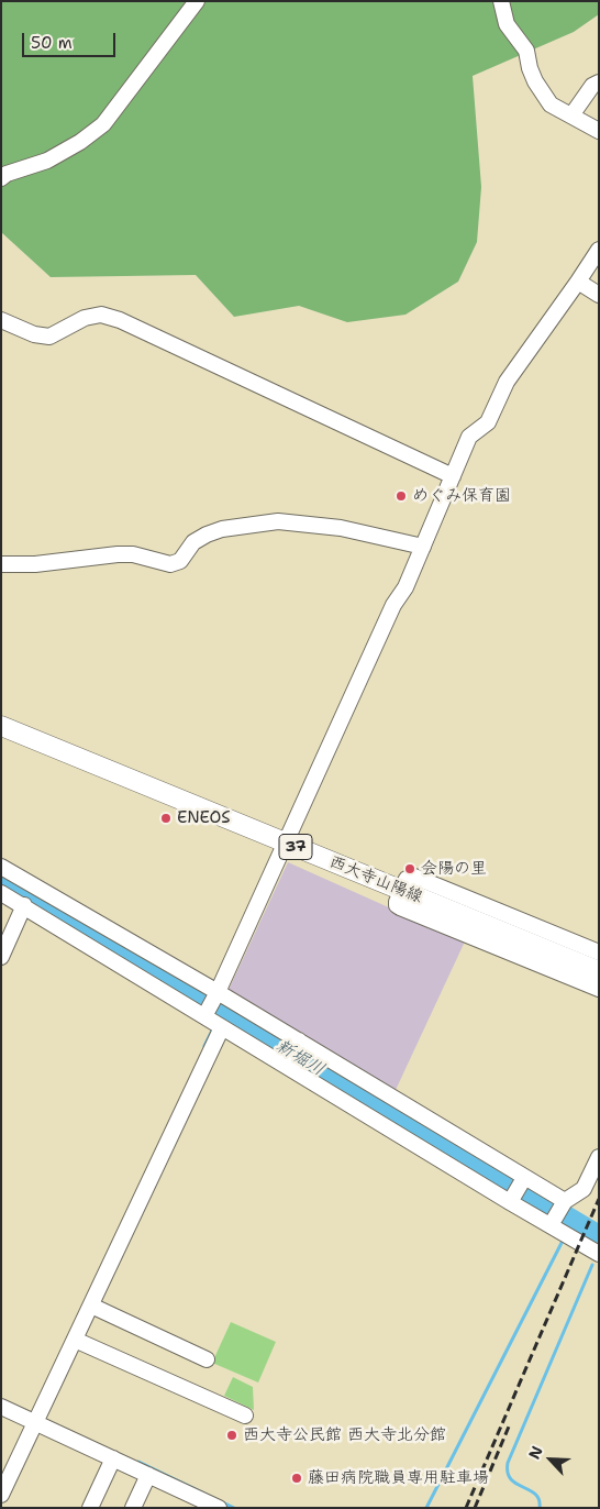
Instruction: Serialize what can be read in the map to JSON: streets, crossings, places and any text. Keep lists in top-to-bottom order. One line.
{"streets":{"main road":["37","西大寺山陽線"]},"water":["新堀川"],"places":["めぐみ保育園","ENEOS","会陽の里","西大寺公民館 西大寺北分館","藤田病院職員専用駐車場"],"scale_bar":"50 m","north":"top left"}
